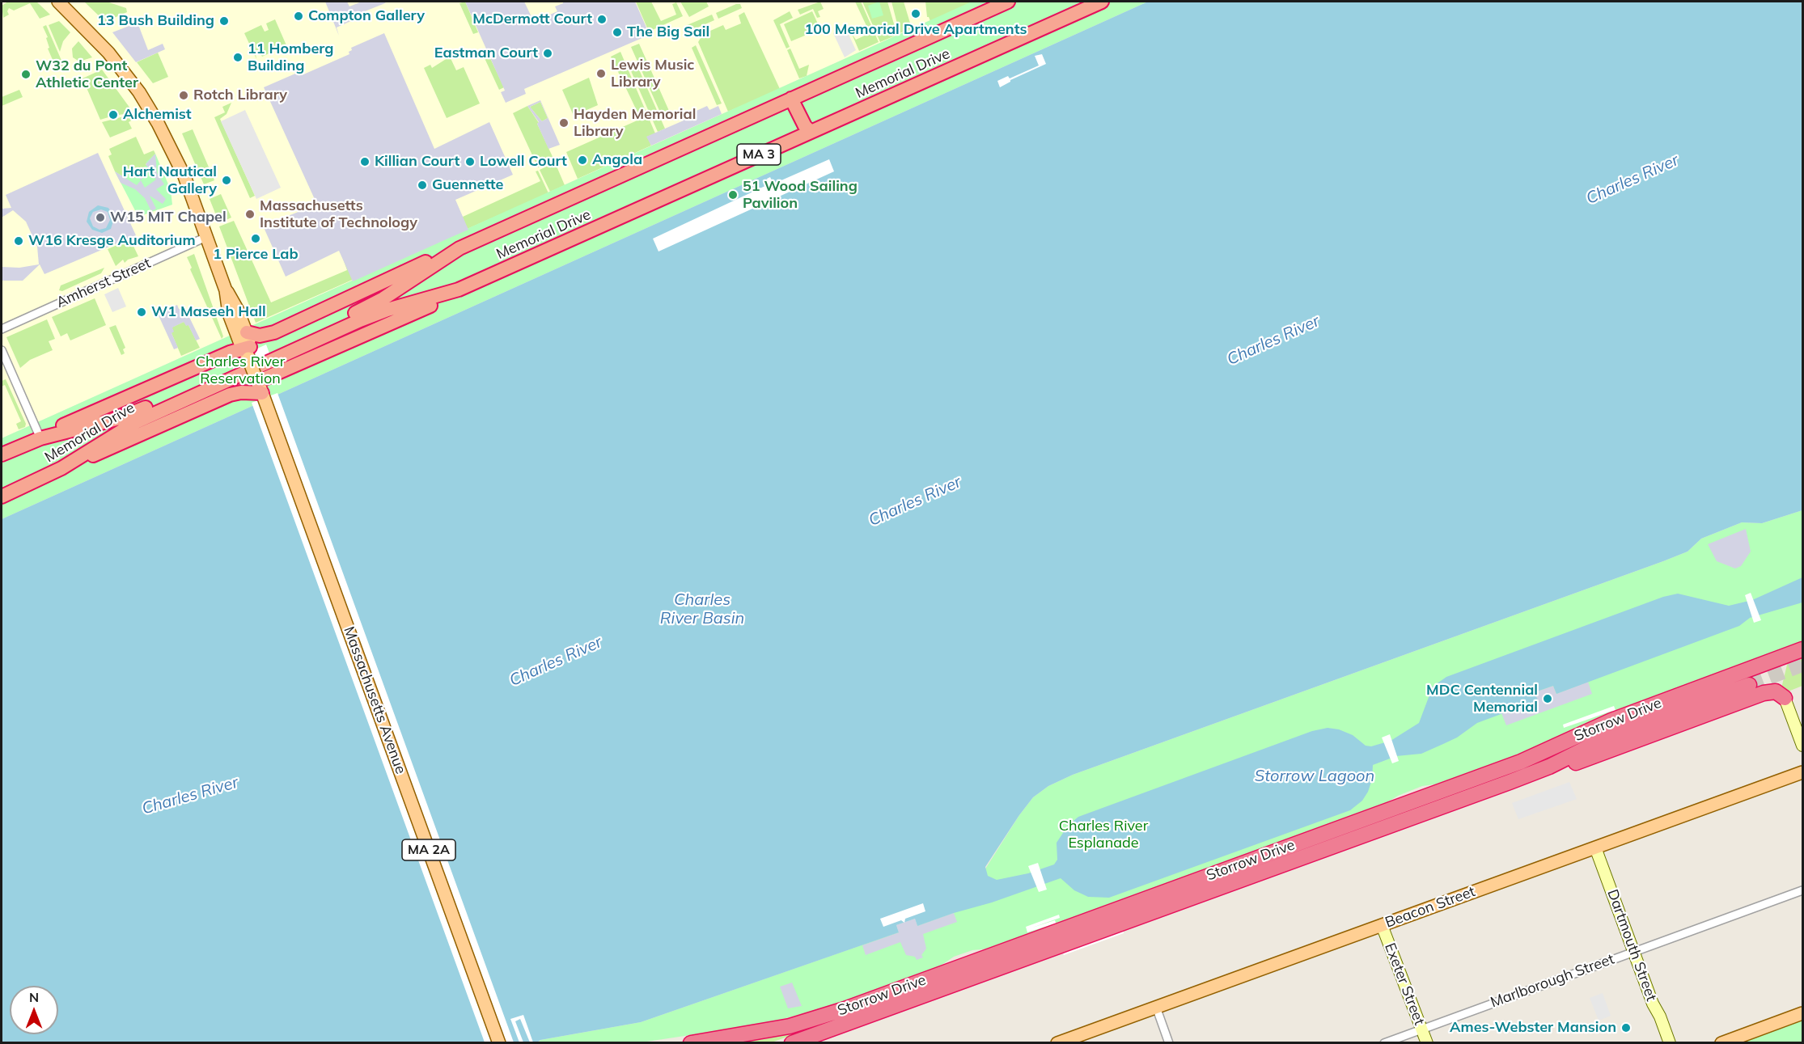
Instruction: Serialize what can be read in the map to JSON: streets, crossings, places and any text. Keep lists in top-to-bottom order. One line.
{"streets":{"highway":["Memorial Drive","MA 3","Storrow Drive"],"main road":["Massachusetts Avenue","MA 2A","Beacon Street","Dartmouth Street","Exeter Street"],"street":["Amherst Street","Marlborough Street"]},"crossings":[["Amherst Street","Massachusetts Avenue"],["Beacon Street","Dartmouth Street"],["Beacon Street","Exeter Street"],["Dartmouth Street","Marlborough Street"],["Marlborough Street","Exeter Street"]],"water":["Charles River","Charles River Basin","Storrow Lagoon"],"parks":["Charles River Reservation","Charles River Esplanade"],"places":["100 Memorial Drive Apartments","Compton Gallery","McDermott Court","13 Bush Building","The Big Sail","Eastman Court","11 Homberg Building","Lewis Music Library","W32 du Pont Athletic Center","Rotch Library","Alchemist","Hayden Memorial Library","Angola","Killian Court","Lowell Court","Hart Nautical Gallery","Guennette","51 Wood Sailing Pavilion","Massachusetts Institute of Technology","W15 MIT Chapel","1 Pierce Lab","W16 Kresge Auditorium","W1 Maseeh Hall","MDC Centennial Memorial","Ames-Webster Mansion"],"north":"top"}
